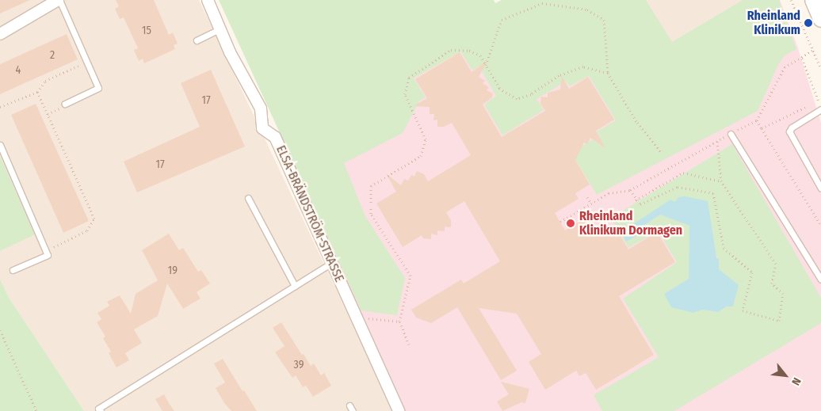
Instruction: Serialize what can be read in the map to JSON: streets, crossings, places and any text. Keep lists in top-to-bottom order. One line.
{"streets":{"street":["ELSA-BRÄNDSTRÖM-STRASSE"]},"places":["Rheinland Klinikum","Rheinland Klinikum Dormagen"],"house_numbers":["15","2","4","17","17","19","39"],"north":"bottom right"}
